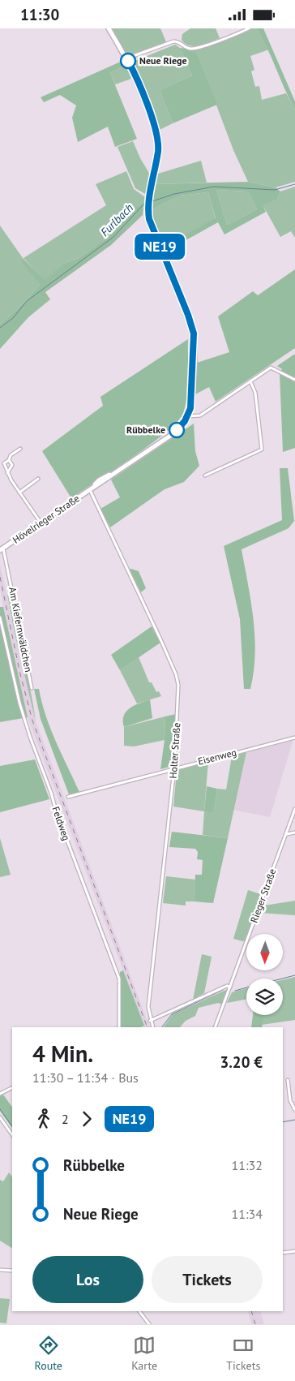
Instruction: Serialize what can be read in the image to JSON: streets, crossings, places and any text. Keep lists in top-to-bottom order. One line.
{"streets":{"main road":["Hövelrieger Straße"],"street":["Am Kiefernwäldchen","Holter Straße","Eisenweg","Feldweg","Rieger Straße"]},"crossings":[["Hövelrieger Straße","Am Kiefernwäldchen"],["Hövelrieger Straße","Holter Straße"],["Holter Straße","Eisenweg"]],"water":["Furlbach"],"places":["Neue Riege","Rübbelke"],"lines":["bus line NE19"],"north":"bottom","page":{"status":"11:30","on_map":"NE19","heading":["4 Min.","11:30 – 11:34 · Bus","3.20 €"],"legs":["2","NE19"],"list":[{"name":"Rübbelke","value":"11:32"},{"name":"Neue Riege","value":"11:34"}],"buttons":["Los","Tickets"],"tabs":["Route","Karte","Tickets"]}}
